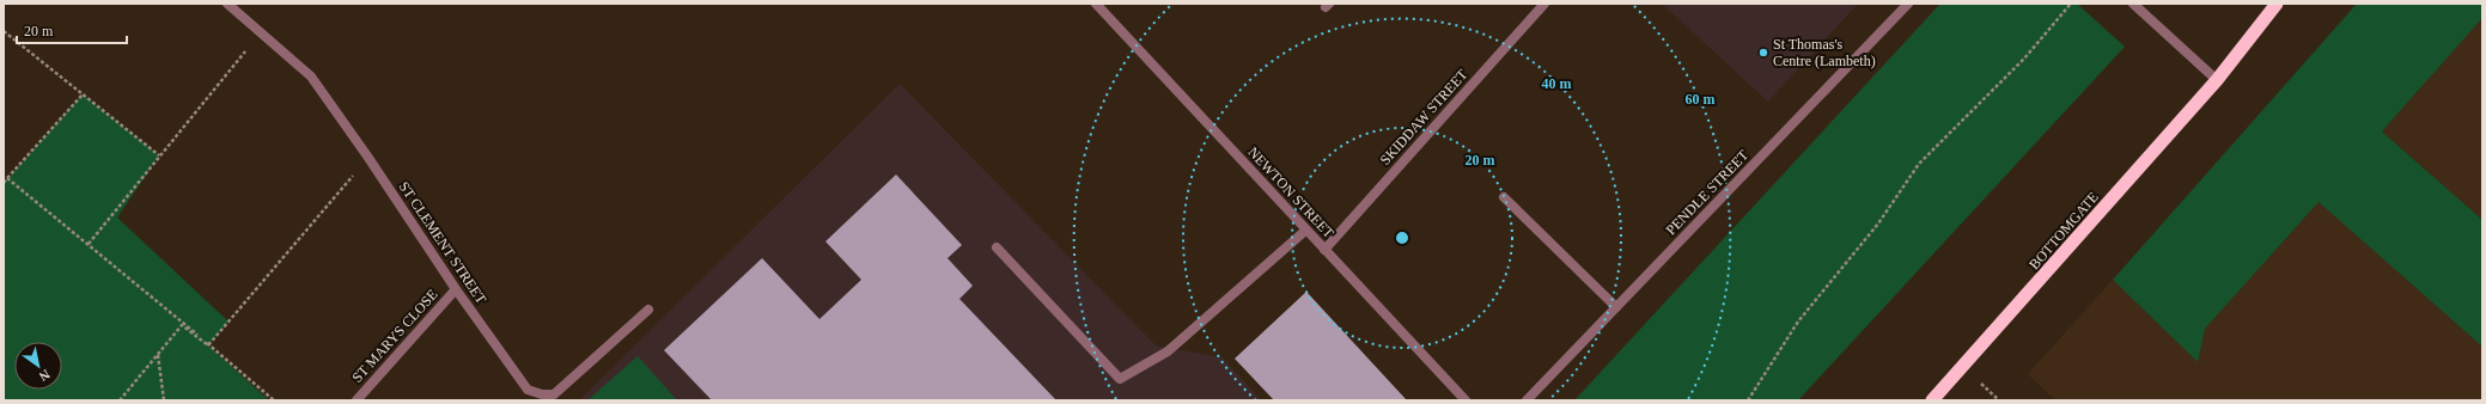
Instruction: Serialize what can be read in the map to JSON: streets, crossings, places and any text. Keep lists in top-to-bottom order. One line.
{"streets":{"highway":["BOTTOMGATE"],"street":["SKIDDAW STREET","NEWTON STREET","PENDLE STREET","ST CLEMENT STREET","ST MARYS CLOSE"]},"crossings":[["SKIDDAW STREET","NEWTON STREET"],["ST CLEMENT STREET","ST MARYS CLOSE"]],"places":["St Thomas's Centre (Lambeth)"],"scale_bar":"20 m","north":"bottom right","rings":["40 m","60 m","20 m"]}
